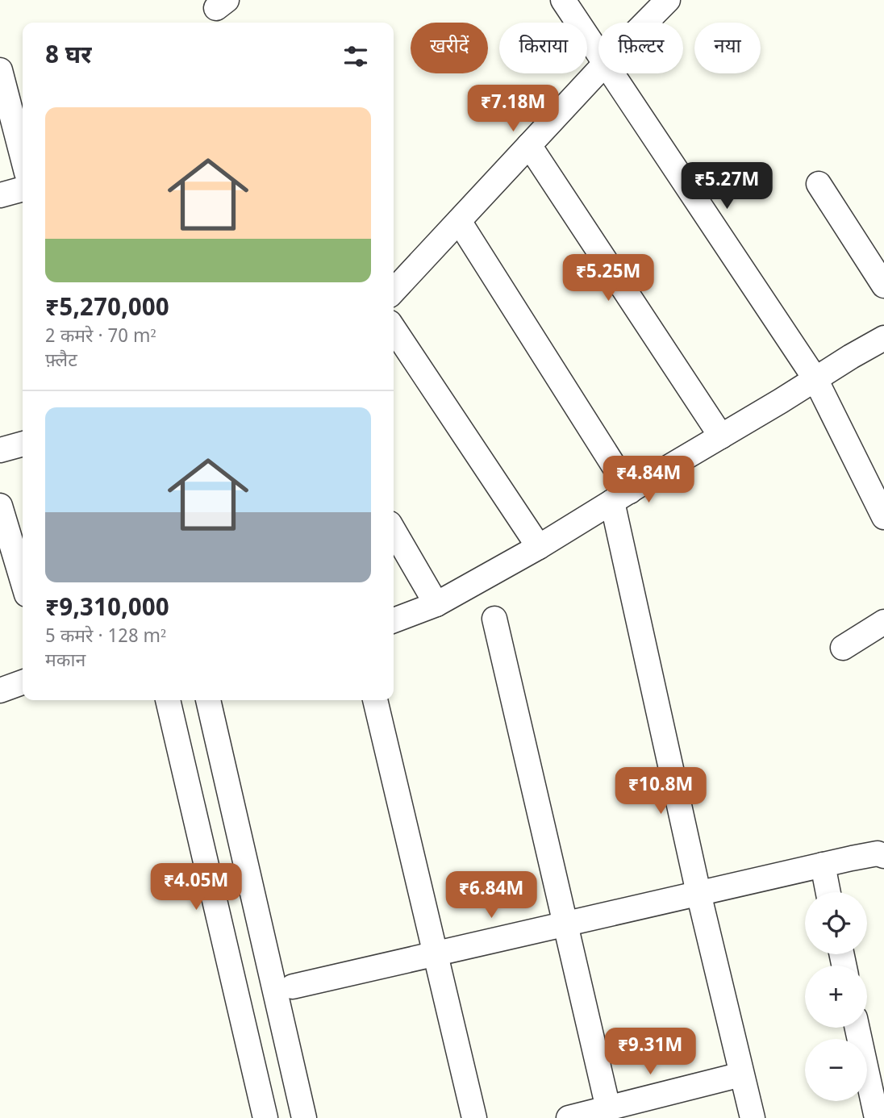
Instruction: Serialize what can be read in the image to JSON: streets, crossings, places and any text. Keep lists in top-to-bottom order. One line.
{"page":{"chip":["खरीदें","किराया","फ़िल्टर","नया"],"heading":"8 घर","price":["₹7.18M","₹5.27M","₹5.25M","₹4.84M","₹10.8M","₹4.05M","₹6.84M","₹9.31M"],"list":[{"name":"₹5,270,000","note":"2 कमरे · 70 m² · फ़्लैट"},{"name":"₹9,310,000","note":"5 कमरे · 128 m² · मकान"}],"map_buttons":["+","−"]}}
